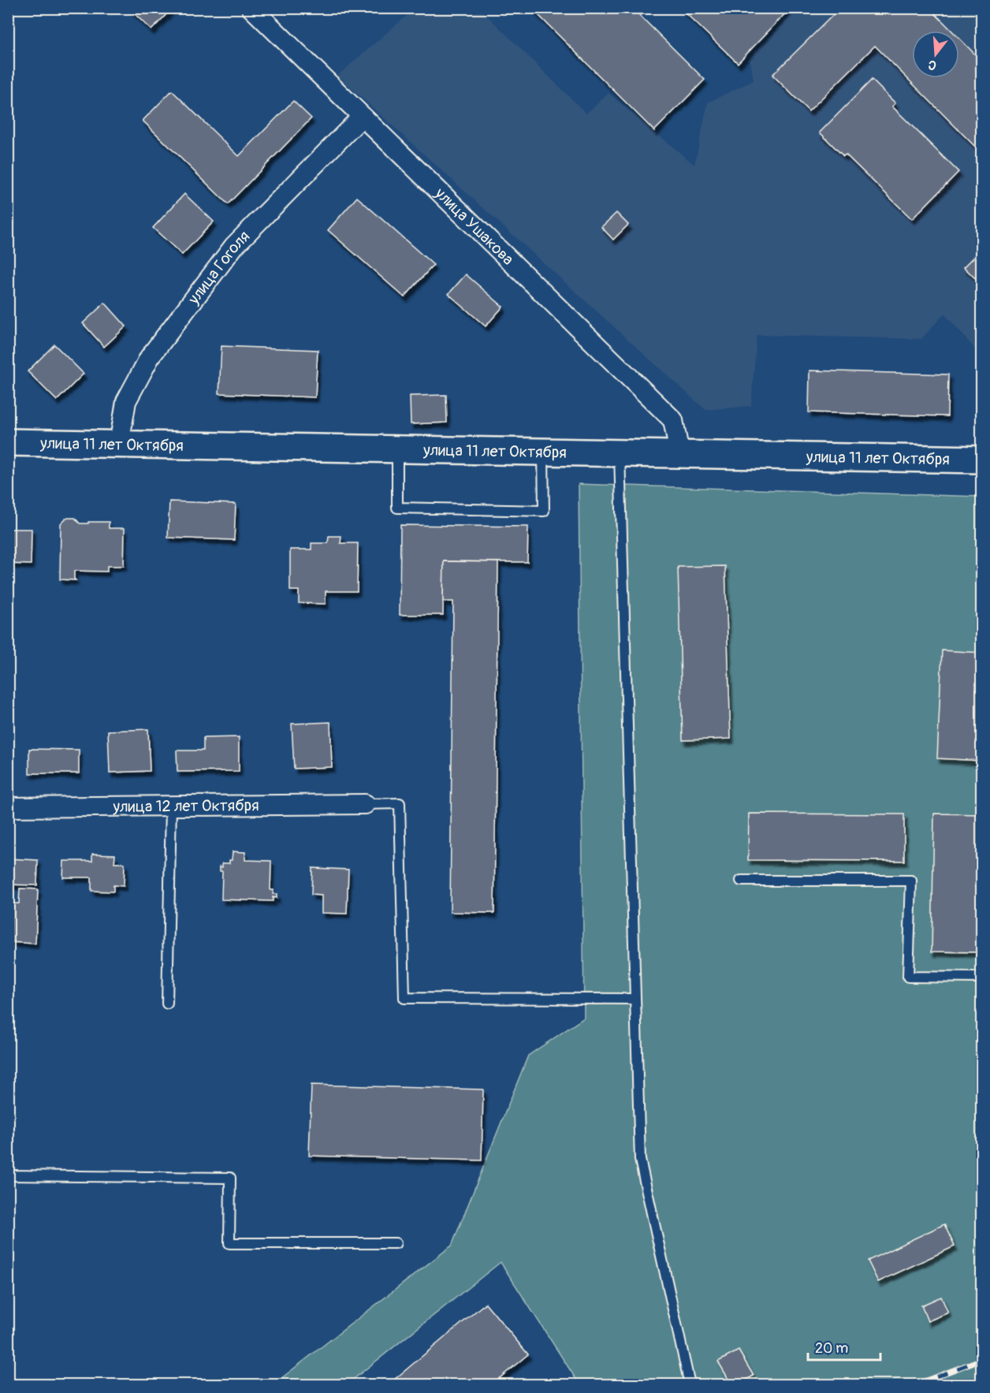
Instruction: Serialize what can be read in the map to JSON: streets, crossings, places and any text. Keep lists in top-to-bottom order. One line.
{"streets":{"street":["улица Ушакова","улица Гоголя","улица 11 лет Октября","улица 12 лет Октября"]},"crossings":[["улица Ушакова","улица Гоголя"],["улица Ушакова","улица 11 лет Октября"],["улица Гоголя","улица 11 лет Октября"]],"scale_bar":"20 m","north":"bottom"}
